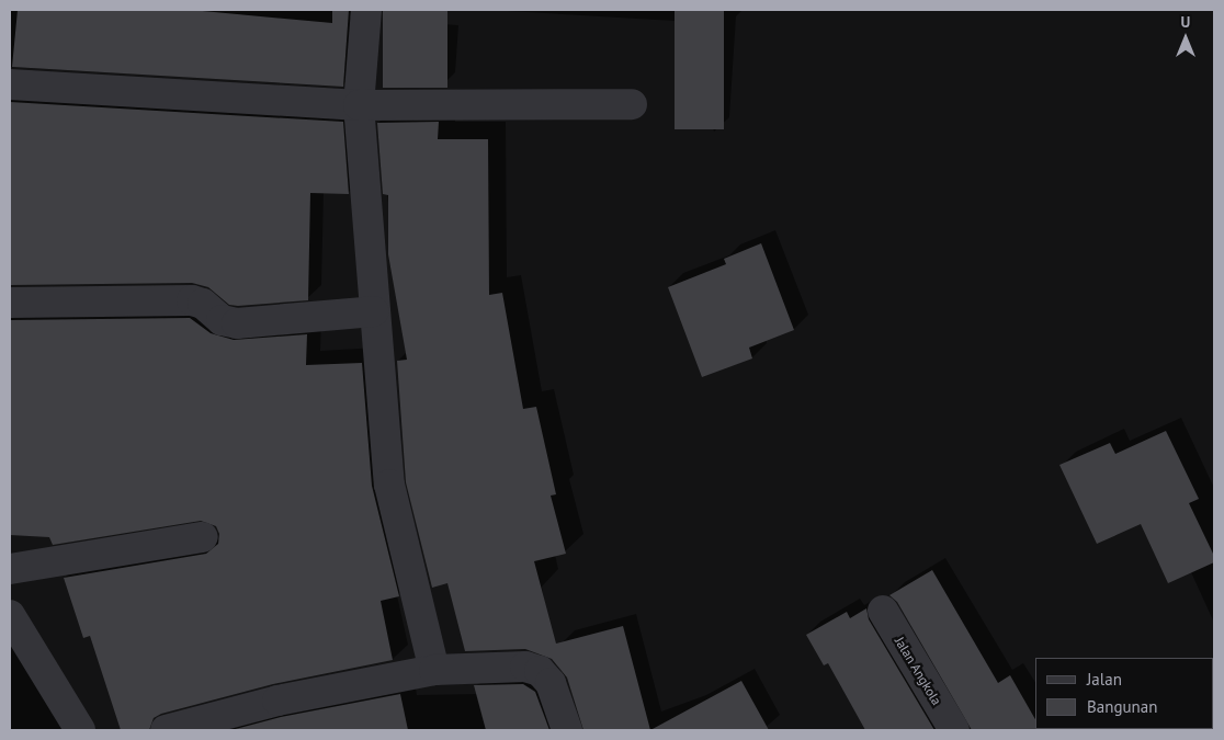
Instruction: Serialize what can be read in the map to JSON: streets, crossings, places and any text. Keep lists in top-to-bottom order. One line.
{"streets":{"street":["Jalan Angkola"]},"legend":["Jalan","Bangunan"],"north":"top"}
